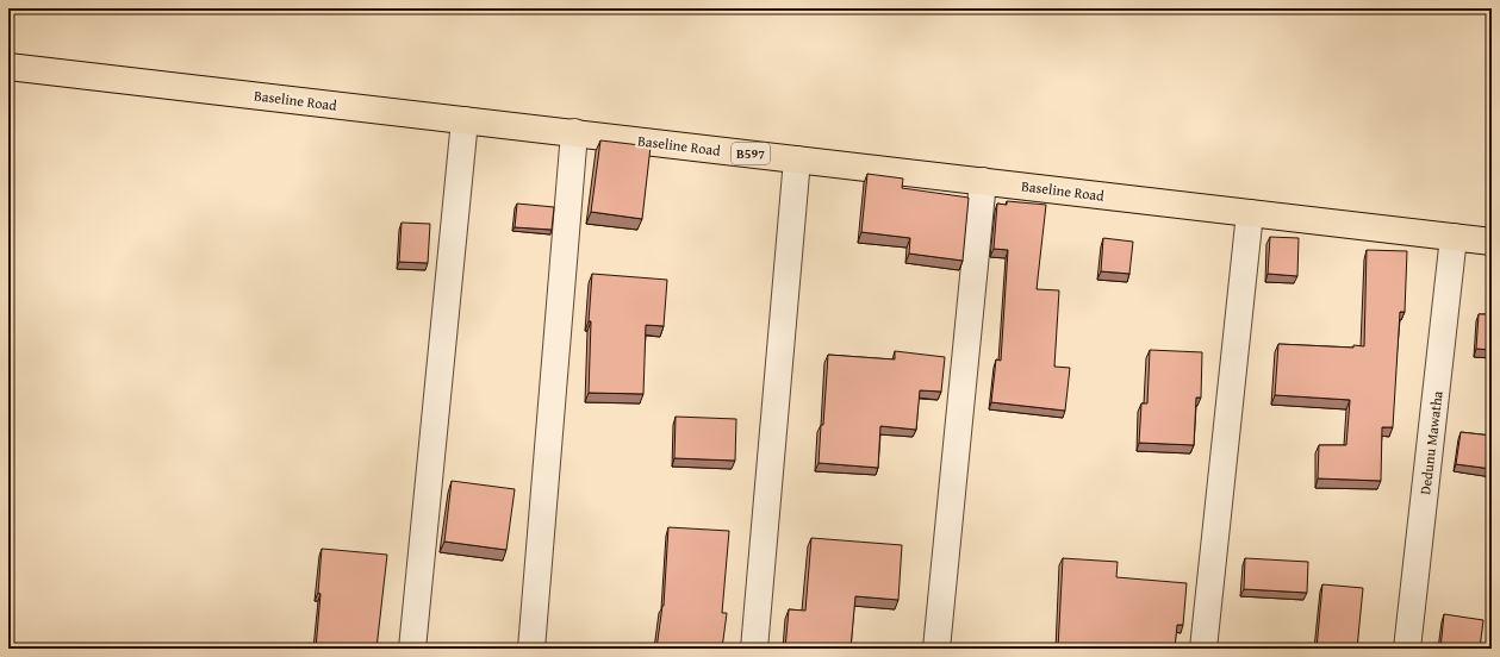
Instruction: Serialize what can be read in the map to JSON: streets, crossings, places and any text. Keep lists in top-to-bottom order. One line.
{"streets":{"main road":["Baseline Road","B597"],"street":["Dedunu Mawatha"]},"crossings":[["Baseline Road","Dedunu Mawatha"]]}
